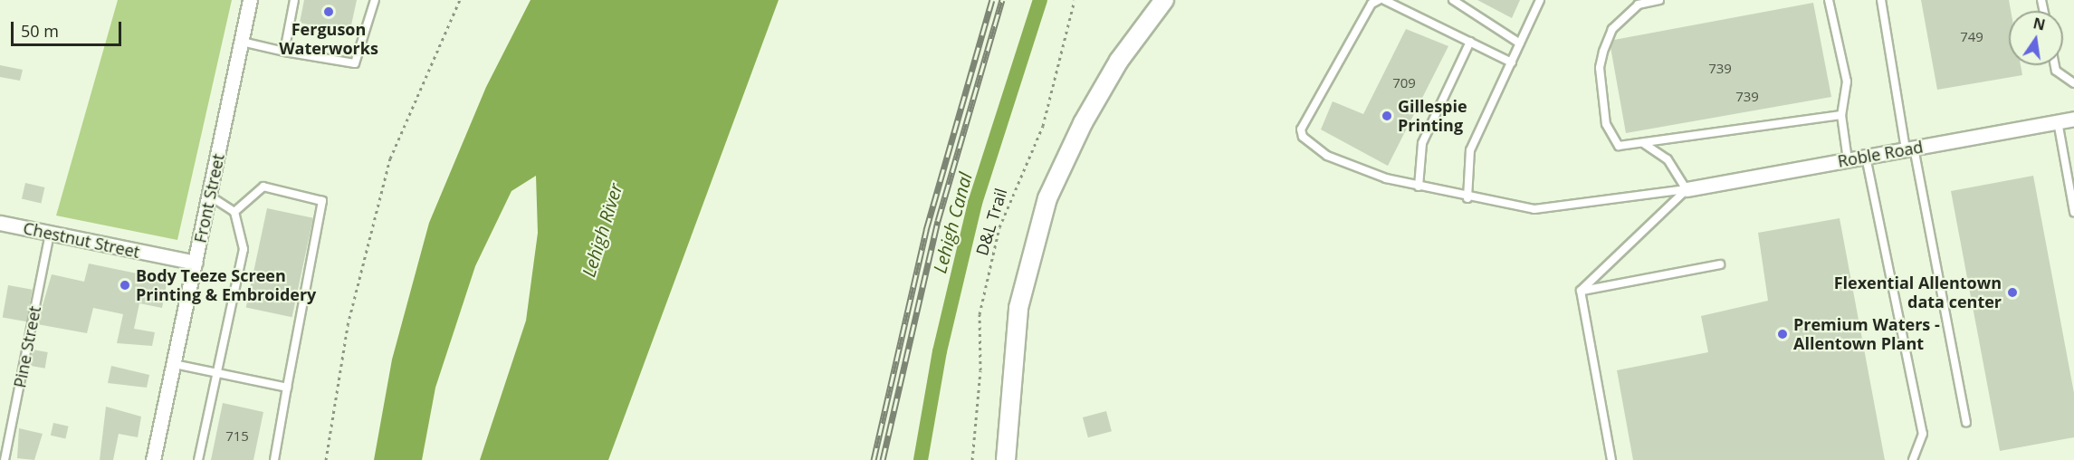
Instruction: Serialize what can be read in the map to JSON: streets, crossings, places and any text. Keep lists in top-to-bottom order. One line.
{"streets":{"street":["Roble Road","Front Street","Chestnut Street"],"lane":["Pine Street"],"path":["D&L Trail"]},"crossings":[["Front Street","Chestnut Street"],["Chestnut Street","Pine Street"]],"water":["Lehigh Canal","Lehigh River"],"places":["Ferguson Waterworks","Gillespie Printing","Body Teeze Screen Printing & Embroidery","Flexential Allentown data center","Premium Waters - Allentown Plant"],"house_numbers":["749","739","709","739","715"],"scale_bar":"50 m","north":"top"}
